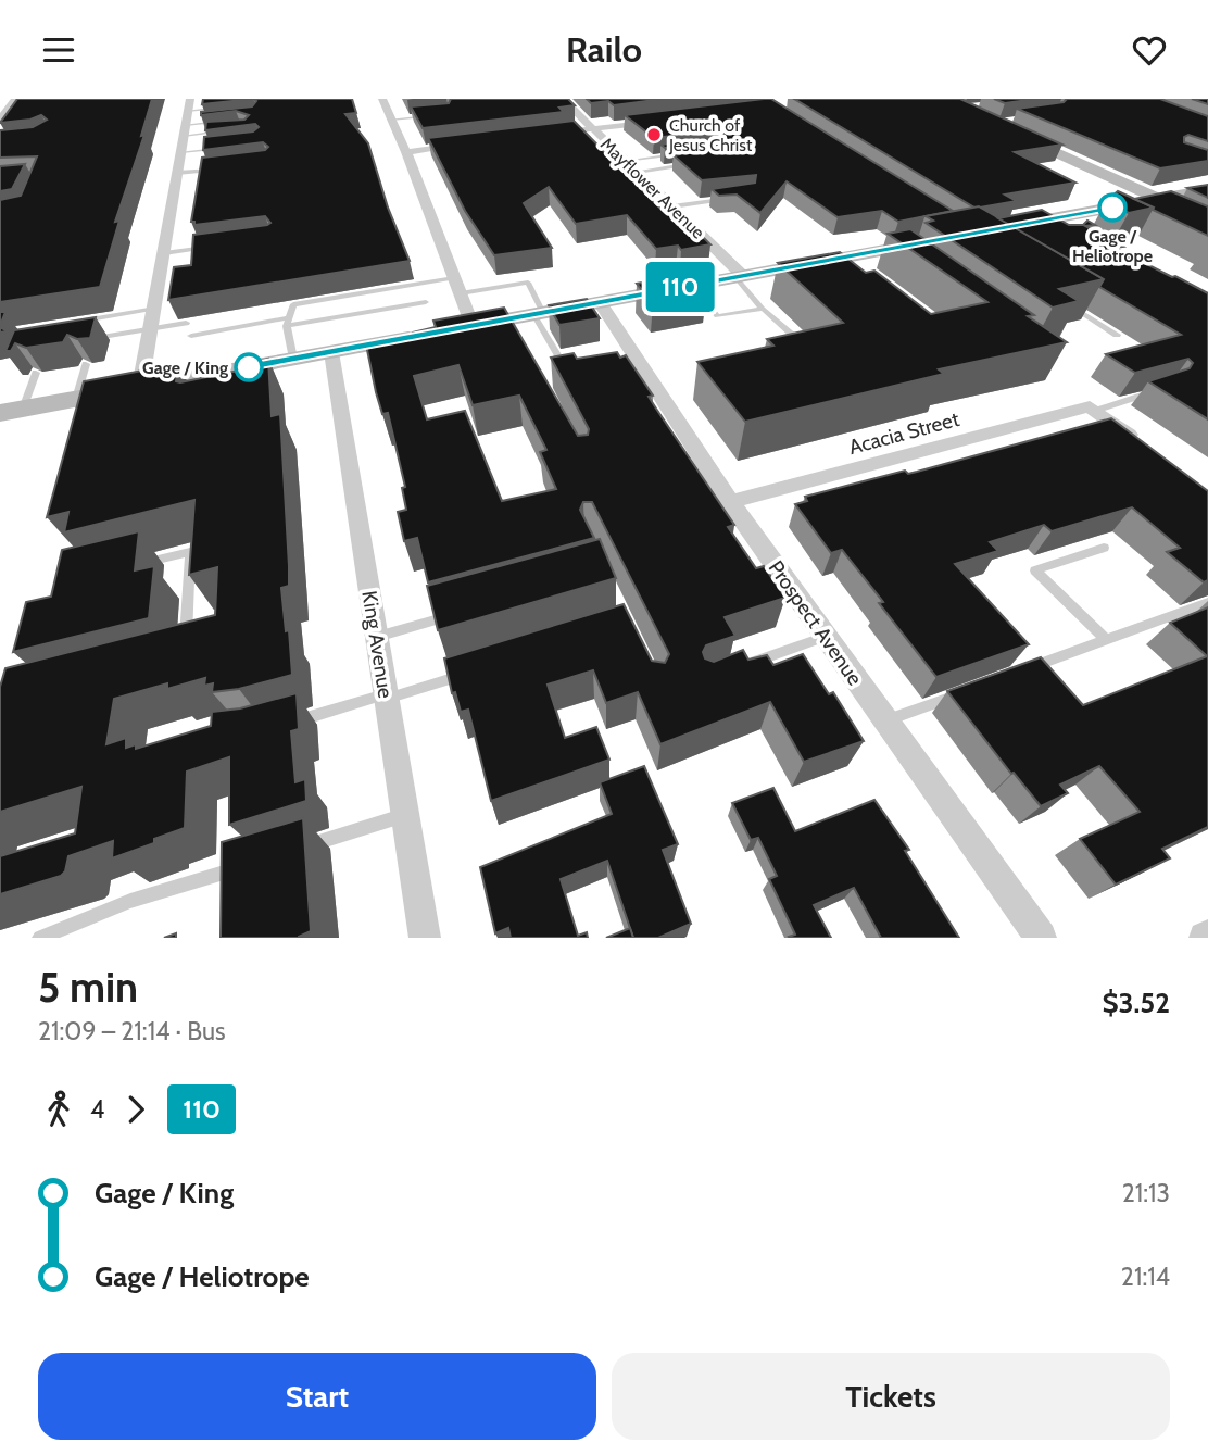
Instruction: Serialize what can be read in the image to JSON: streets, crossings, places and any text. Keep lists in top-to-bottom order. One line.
{"streets":{"street":["Mayflower Avenue","Acacia Street","Prospect Avenue","King Avenue"]},"crossings":[["Acacia Street","Prospect Avenue"]],"places":["Church of Jesus Christ","Gage / Heliotrope","Gage / King"],"lines":["bus line 110"],"page":{"header":"Railo","on_map":"110","heading":["5 min","21:09 – 21:14 · Bus","$3.52"],"legs":["4","110"],"list":[{"name":"Gage / King","value":"21:13"},{"name":"Gage / Heliotrope","value":"21:14"}],"buttons":["Start","Tickets"]}}
